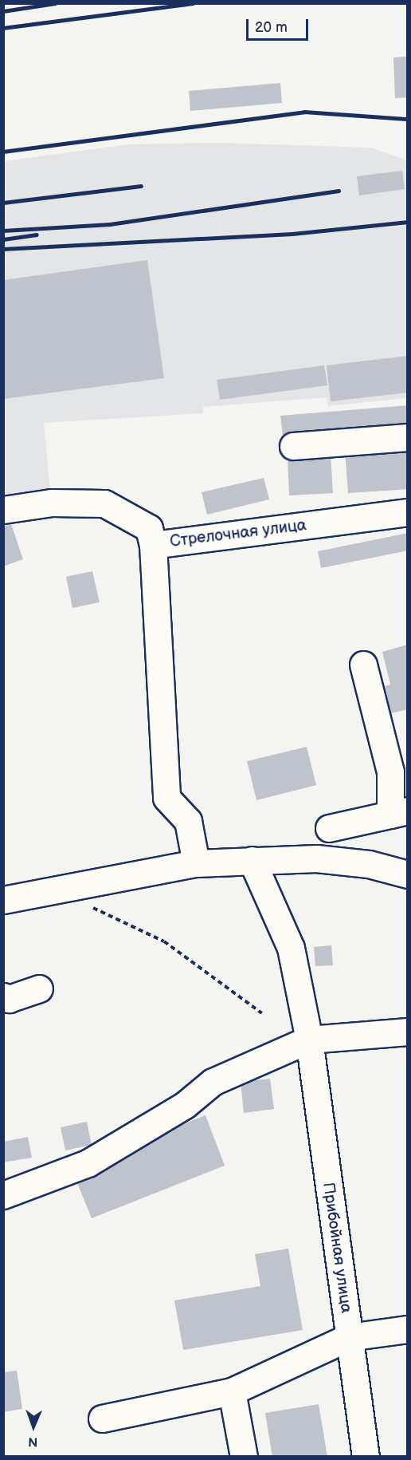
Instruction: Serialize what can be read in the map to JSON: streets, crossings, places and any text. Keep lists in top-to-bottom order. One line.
{"streets":{"street":["Стрелочная улица","Прибойная улица"]},"scale_bar":"20 m","north":"bottom"}
